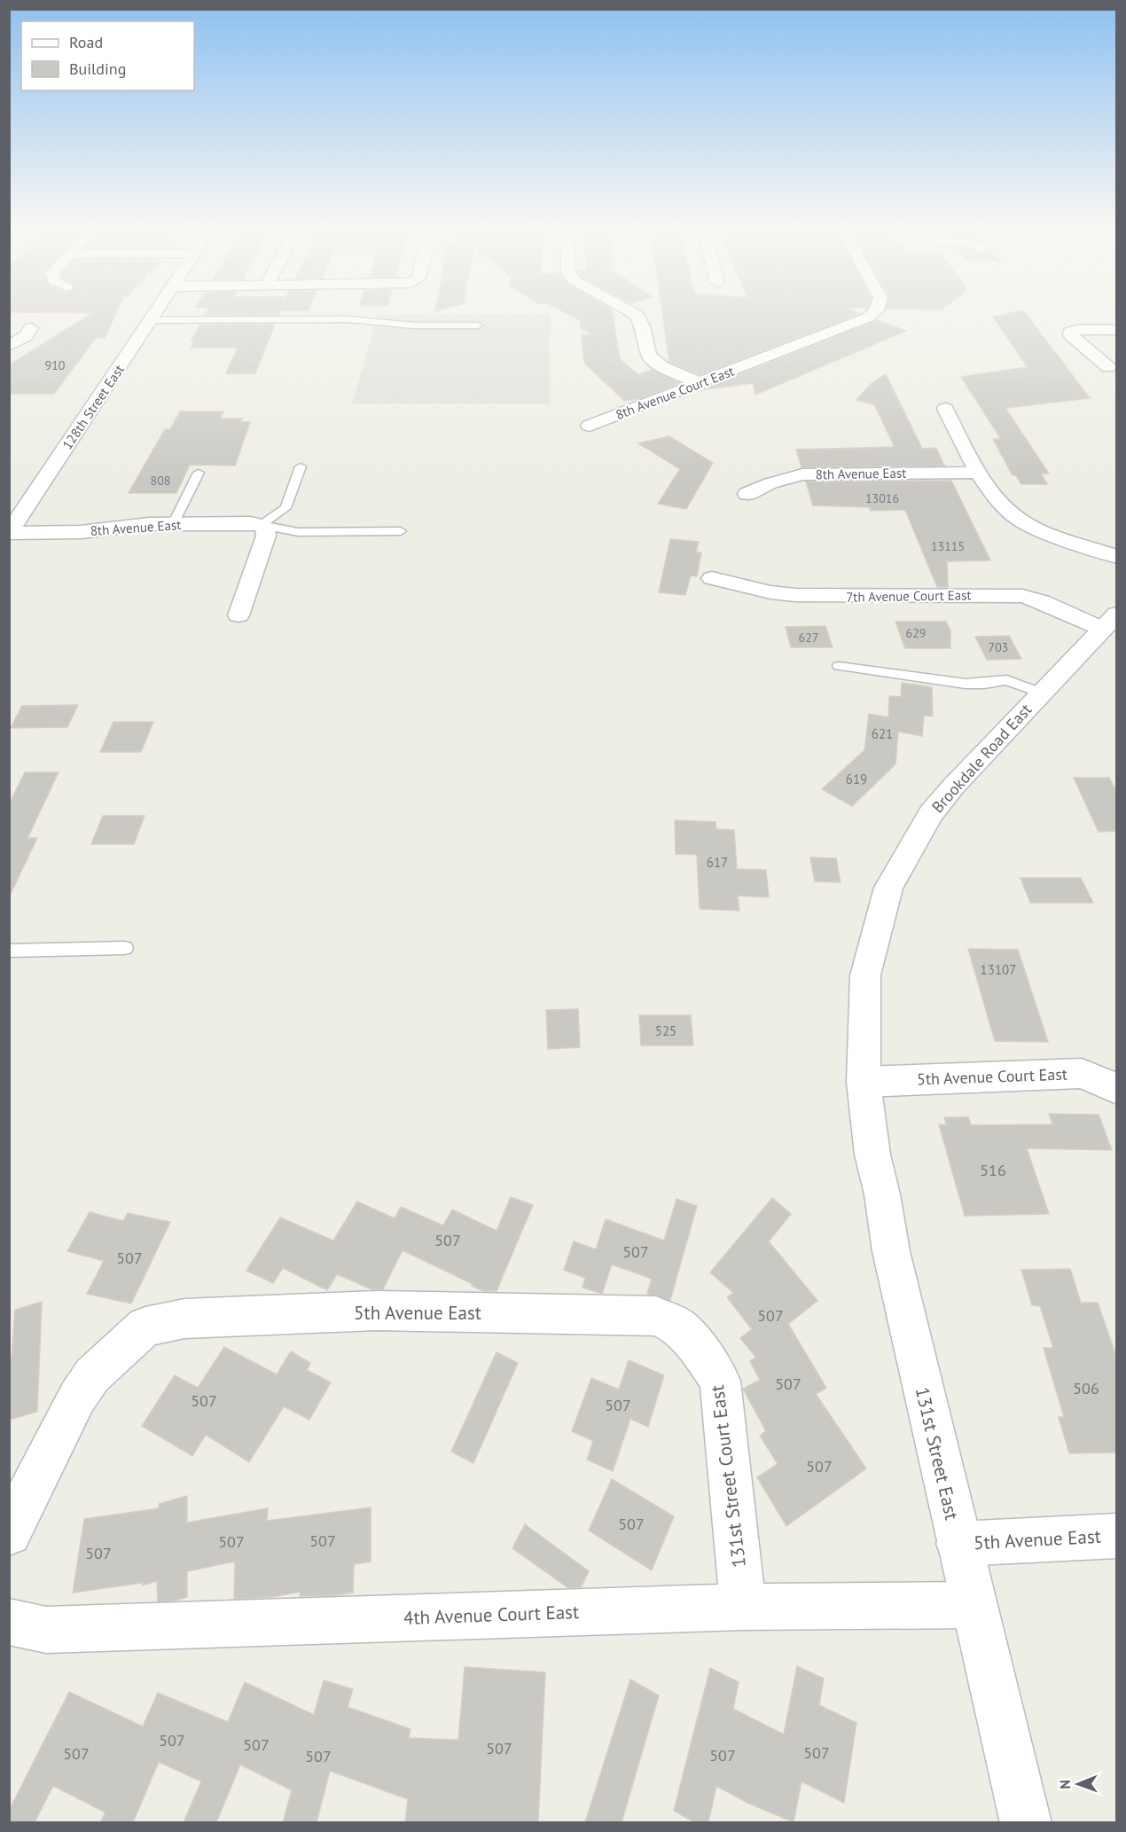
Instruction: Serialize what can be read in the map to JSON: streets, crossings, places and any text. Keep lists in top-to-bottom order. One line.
{"streets":{"street":["8th Avenue Court East","128th Street East","8th Avenue East","7th Avenue Court East","Brookdale Road East","5th Avenue Court East","5th Avenue East","131st Street East","131st Street Court East","4th Avenue Court East"]},"crossings":[["128th Street East","8th Avenue East"],["7th Avenue Court East","Brookdale Road East"],["Brookdale Road East","5th Avenue Court East"],["Brookdale Road East","131st Street East"],["5th Avenue Court East","131st Street East"],["5th Avenue East","131st Street East"],["5th Avenue East","131st Street Court East"],["131st Street East","4th Avenue Court East"],["131st Street Court East","4th Avenue Court East"]],"house_numbers":["910","808","13016","13115","629","627","703","621","619","617","13107","525","516","507","507","507","507","507","506","507","507","507","507","507","507","507","507","507","507","507","507","507","507"],"legend":["Road","Building"],"north":"left"}
